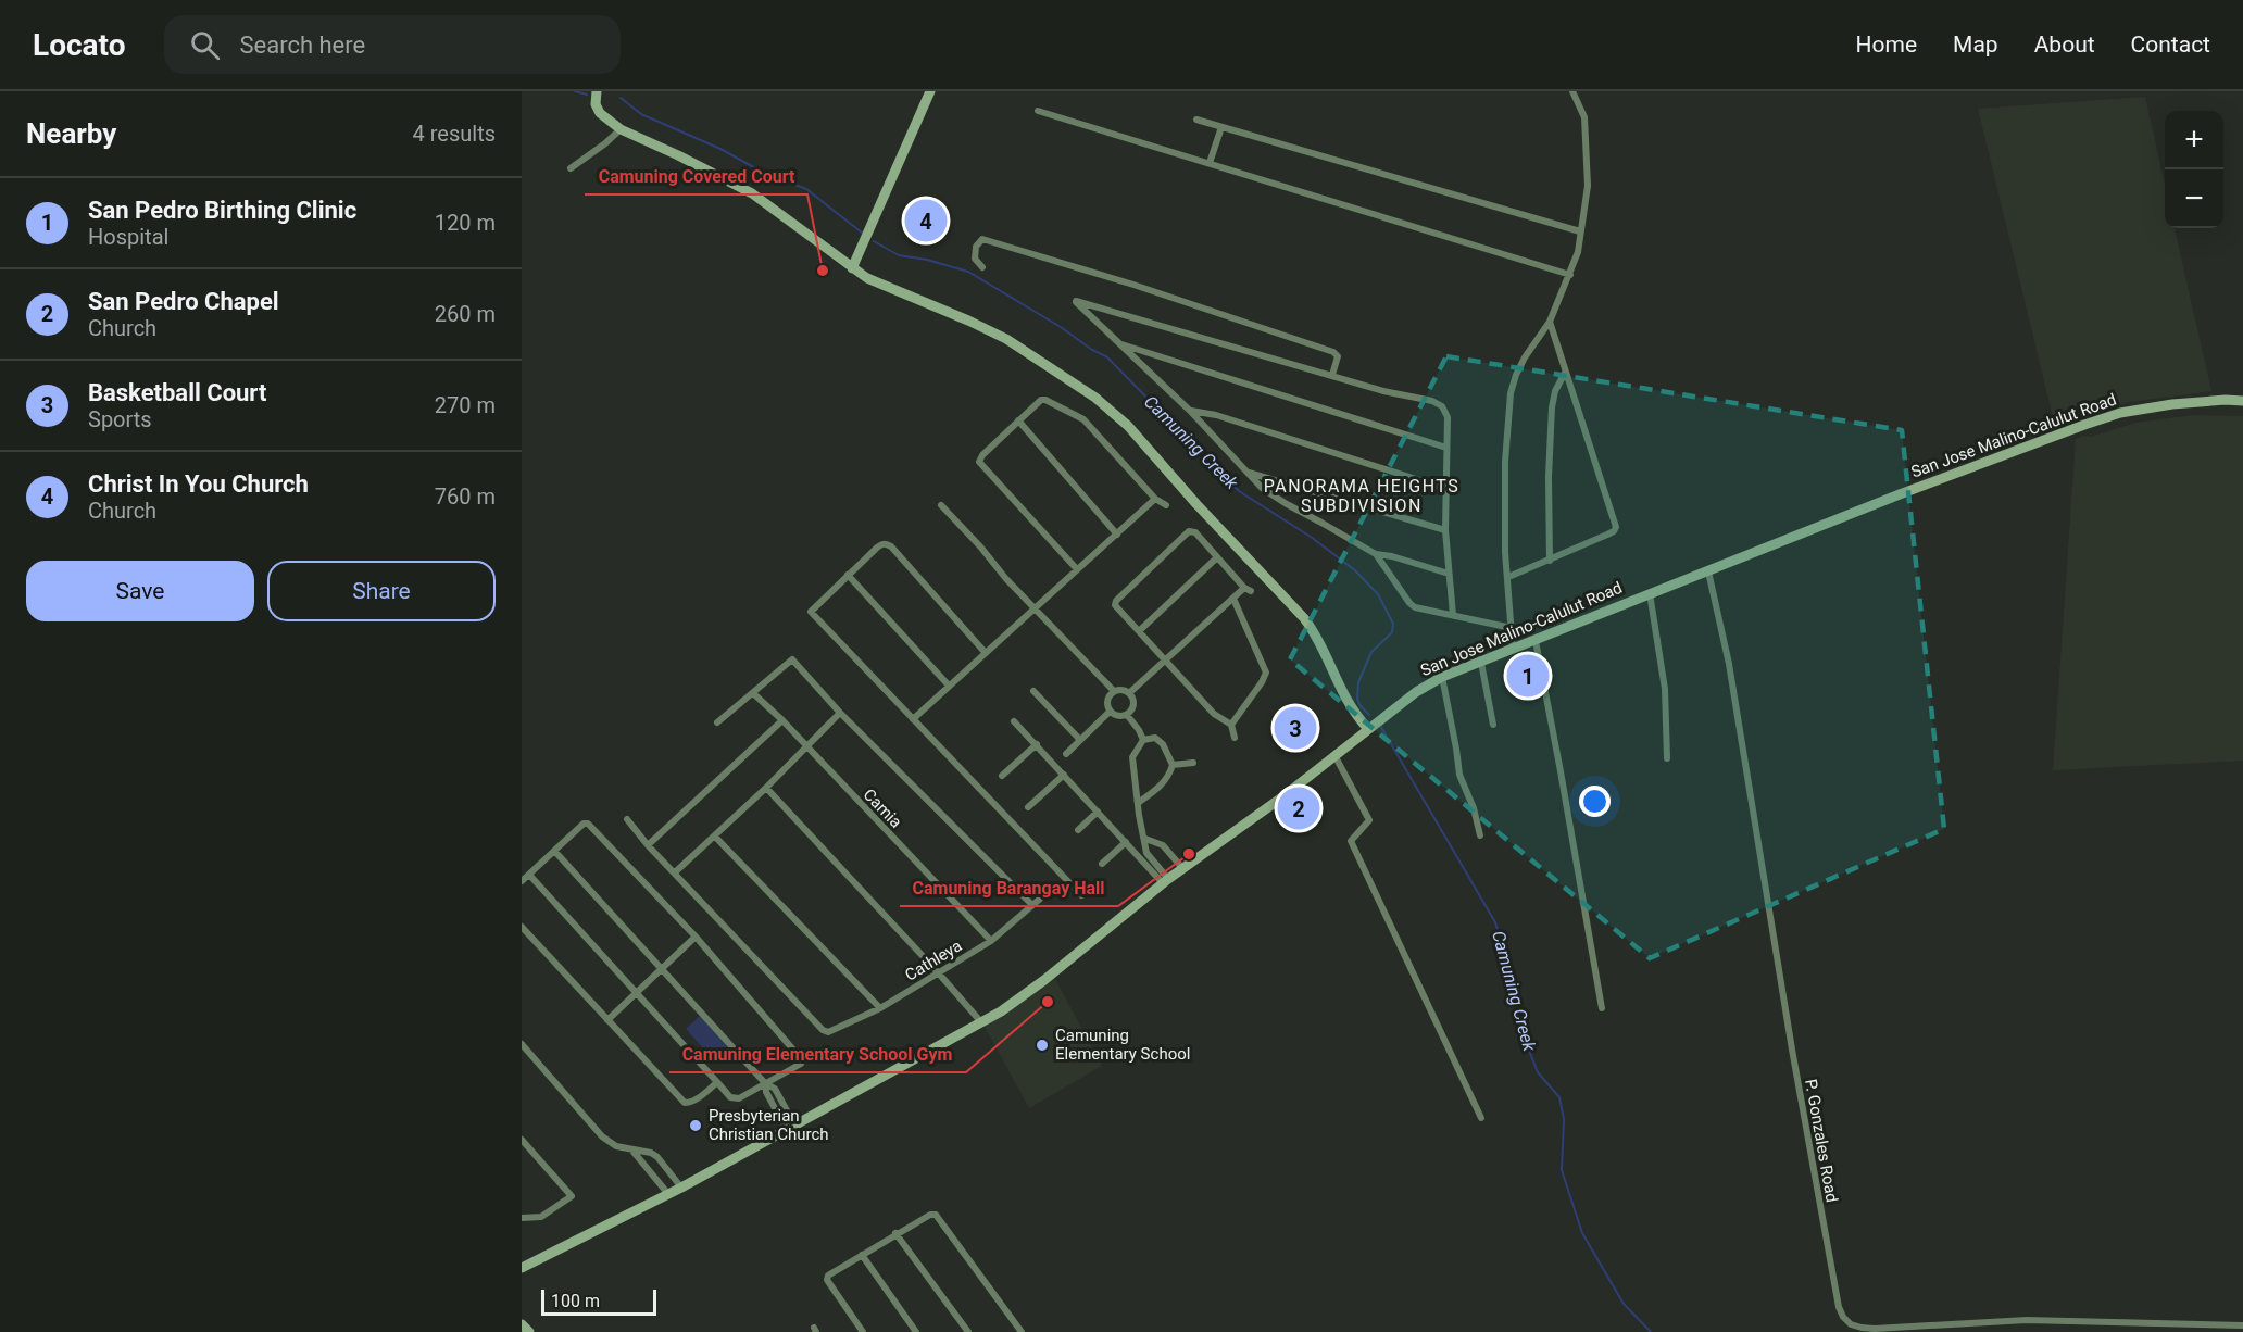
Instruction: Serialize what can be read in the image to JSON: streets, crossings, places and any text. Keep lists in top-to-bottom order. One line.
{"streets":{"main road":["San Jose Malino-Calulut Road"],"street":["Camia","Cathleya","P. Gonzales Road"]},"crossings":[["San Jose Malino-Calulut Road","P. Gonzales Road"],["Camia","Cathleya"]],"districts":["PANORAMA HEIGHTS SUBDIVISION"],"water":["Camuning Creek"],"places":["Camuning Covered Court","Camuning Barangay Hall","Camuning Elementary School Gym","Camuning Elementary School","Presbyterian Christian Church"],"scale_bar":"100 m","page":{"header":"Locato","search":"Search here","nav":["Home","Map","About","Contact"],"heading":["Nearby","4 results"],"map_buttons":["+","−"],"list":[{"mark":"1","name":"San Pedro Birthing Clinic","note":"Hospital","value":"120 m"},{"mark":"2","name":"San Pedro Chapel","note":"Church","value":"260 m"},{"mark":"3","name":"Basketball Court","note":"Sports","value":"270 m"},{"mark":"4","name":"Christ In You Church","note":"Church","value":"760 m"}],"pins":["4","1","3","2"],"buttons":["Save","Share"],"scale":"100 m"}}
